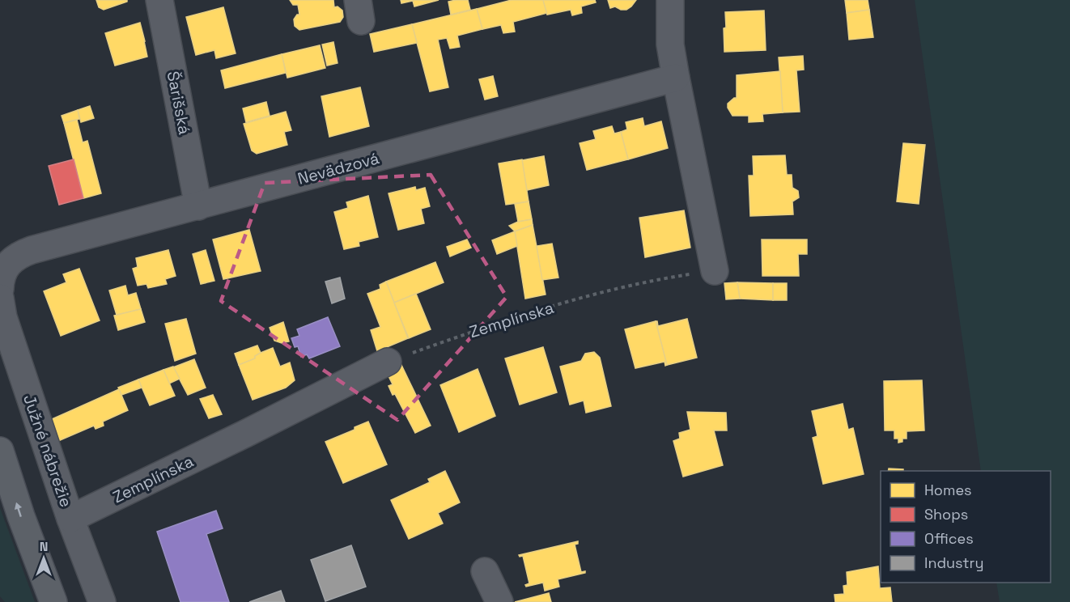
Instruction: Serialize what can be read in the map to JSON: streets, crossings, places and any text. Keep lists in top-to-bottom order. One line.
{"streets":{"street":["Šarišská","Nevädzová","Zemplínska","Južné nábrežie"]},"crossings":[["Šarišská","Nevädzová"],["Zemplínska","Južné nábrežie"]],"legend":["Homes","Shops","Offices","Industry"],"north":"top"}
